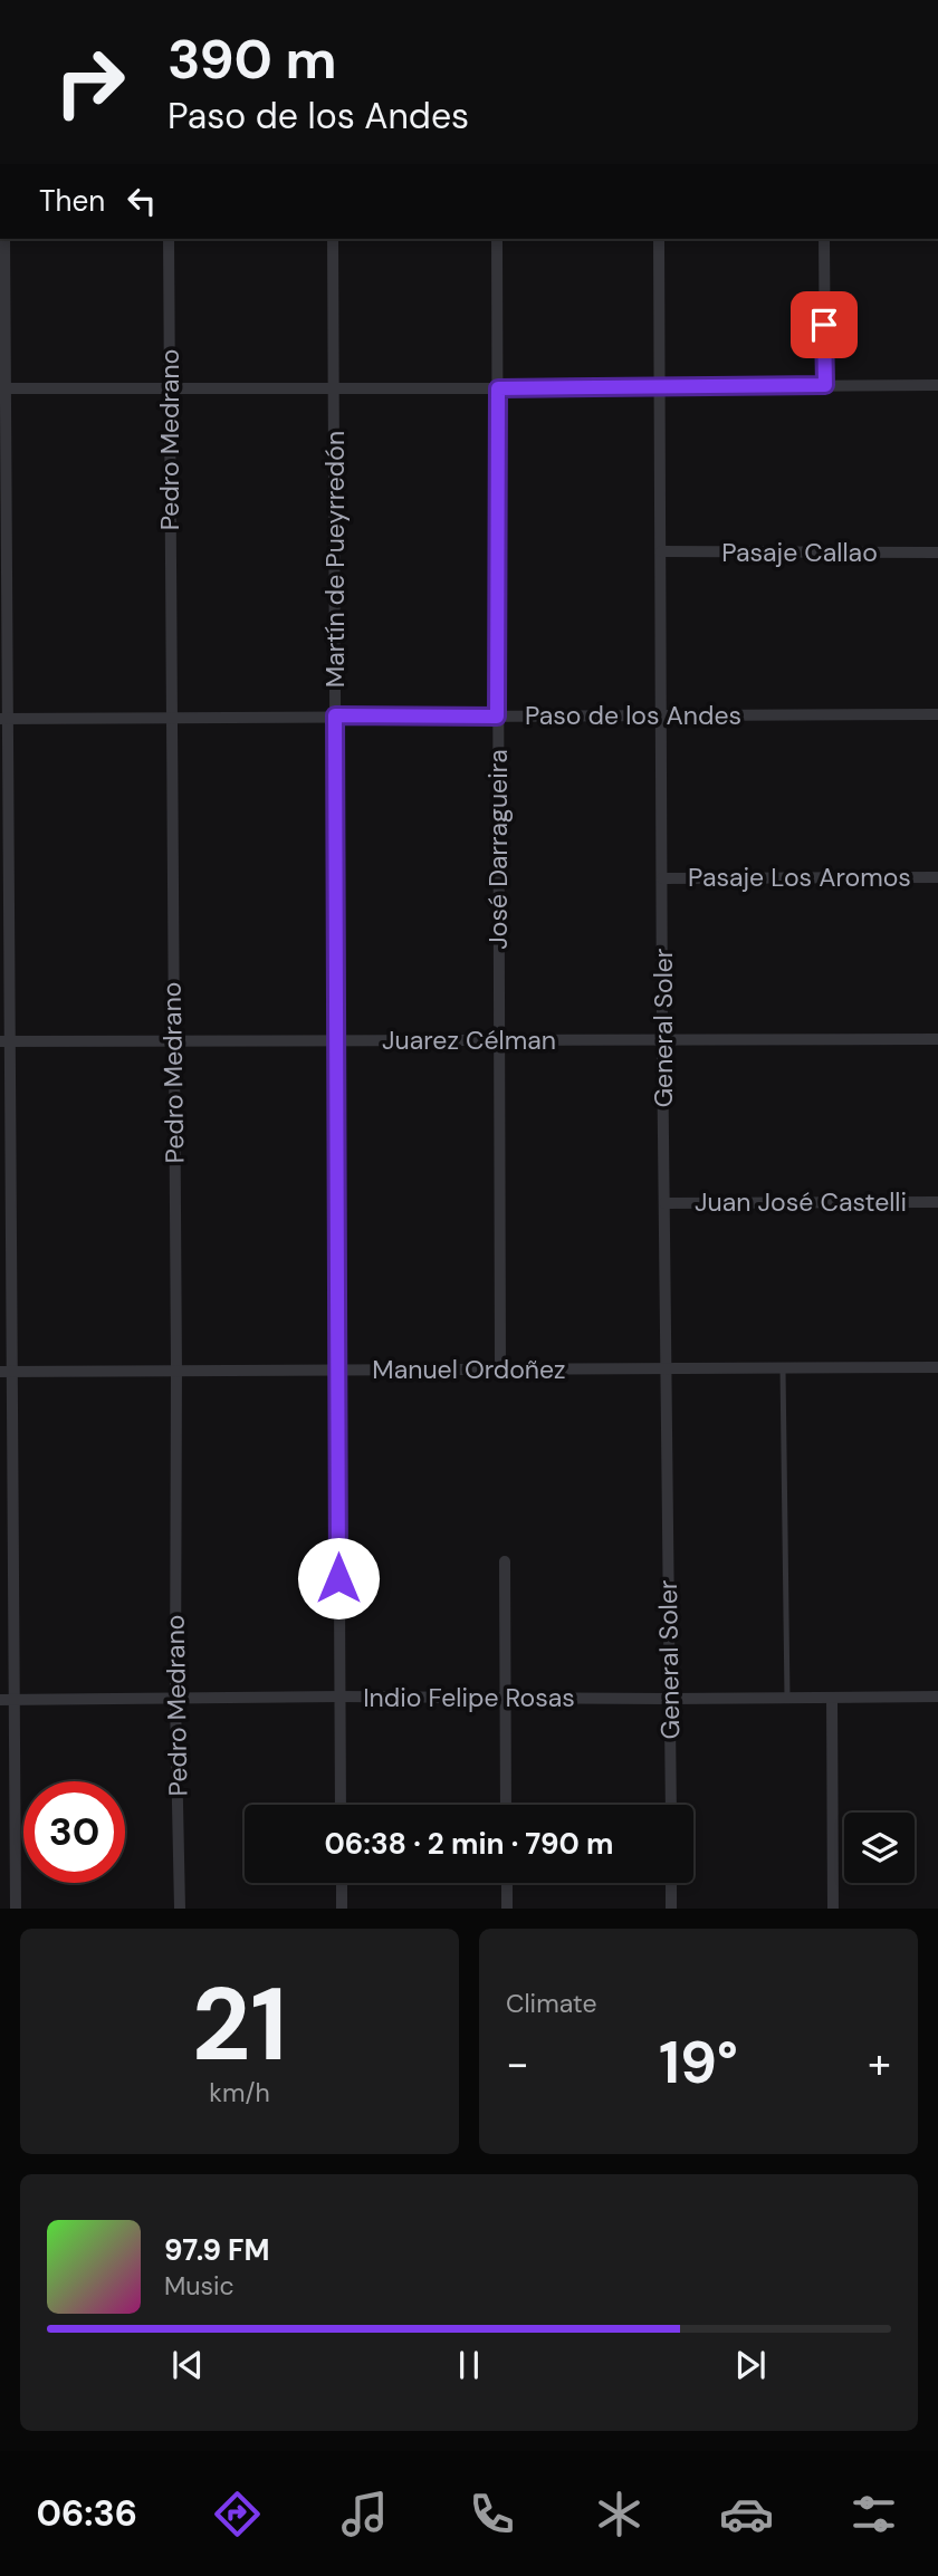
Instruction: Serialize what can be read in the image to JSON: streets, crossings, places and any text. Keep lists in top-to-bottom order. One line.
{"streets":{"street":["Pedro Medrano","Pasaje Callao","Martín de Pueyrredón","Paso de los Andes","José Darragueira","Pasaje Los Aromos","General Soler","Juarez Célman","Juan José Castelli","Manuel Ordoñez","Indio Felipe Rosas"]},"crossings":[["Pedro Medrano","Paso de los Andes"],["Pedro Medrano","Juarez Célman"],["Pedro Medrano","Manuel Ordoñez"],["Pedro Medrano","Indio Felipe Rosas"],["Pasaje Callao","General Soler"],["Martín de Pueyrredón","Paso de los Andes"],["Martín de Pueyrredón","Juarez Célman"],["Martín de Pueyrredón","Manuel Ordoñez"],["Martín de Pueyrredón","Indio Felipe Rosas"],["Paso de los Andes","José Darragueira"],["Paso de los Andes","General Soler"],["José Darragueira","Juarez Célman"],["José Darragueira","Manuel Ordoñez"],["Pasaje Los Aromos","General Soler"],["General Soler","Juarez Célman"],["General Soler","Juan José Castelli"],["General Soler","Manuel Ordoñez"],["General Soler","Indio Felipe Rosas"]],"page":{"turn":["390 m","Paso de los Andes"],"then":"Then","limit":"30","trip":"06:38 · 2 min · 790 m","tile":[["21","km/h"],"Climate"],"heat":["−","19°","+"],"song":["97.9 FM","Music"],"tabs":"06:36"}}
